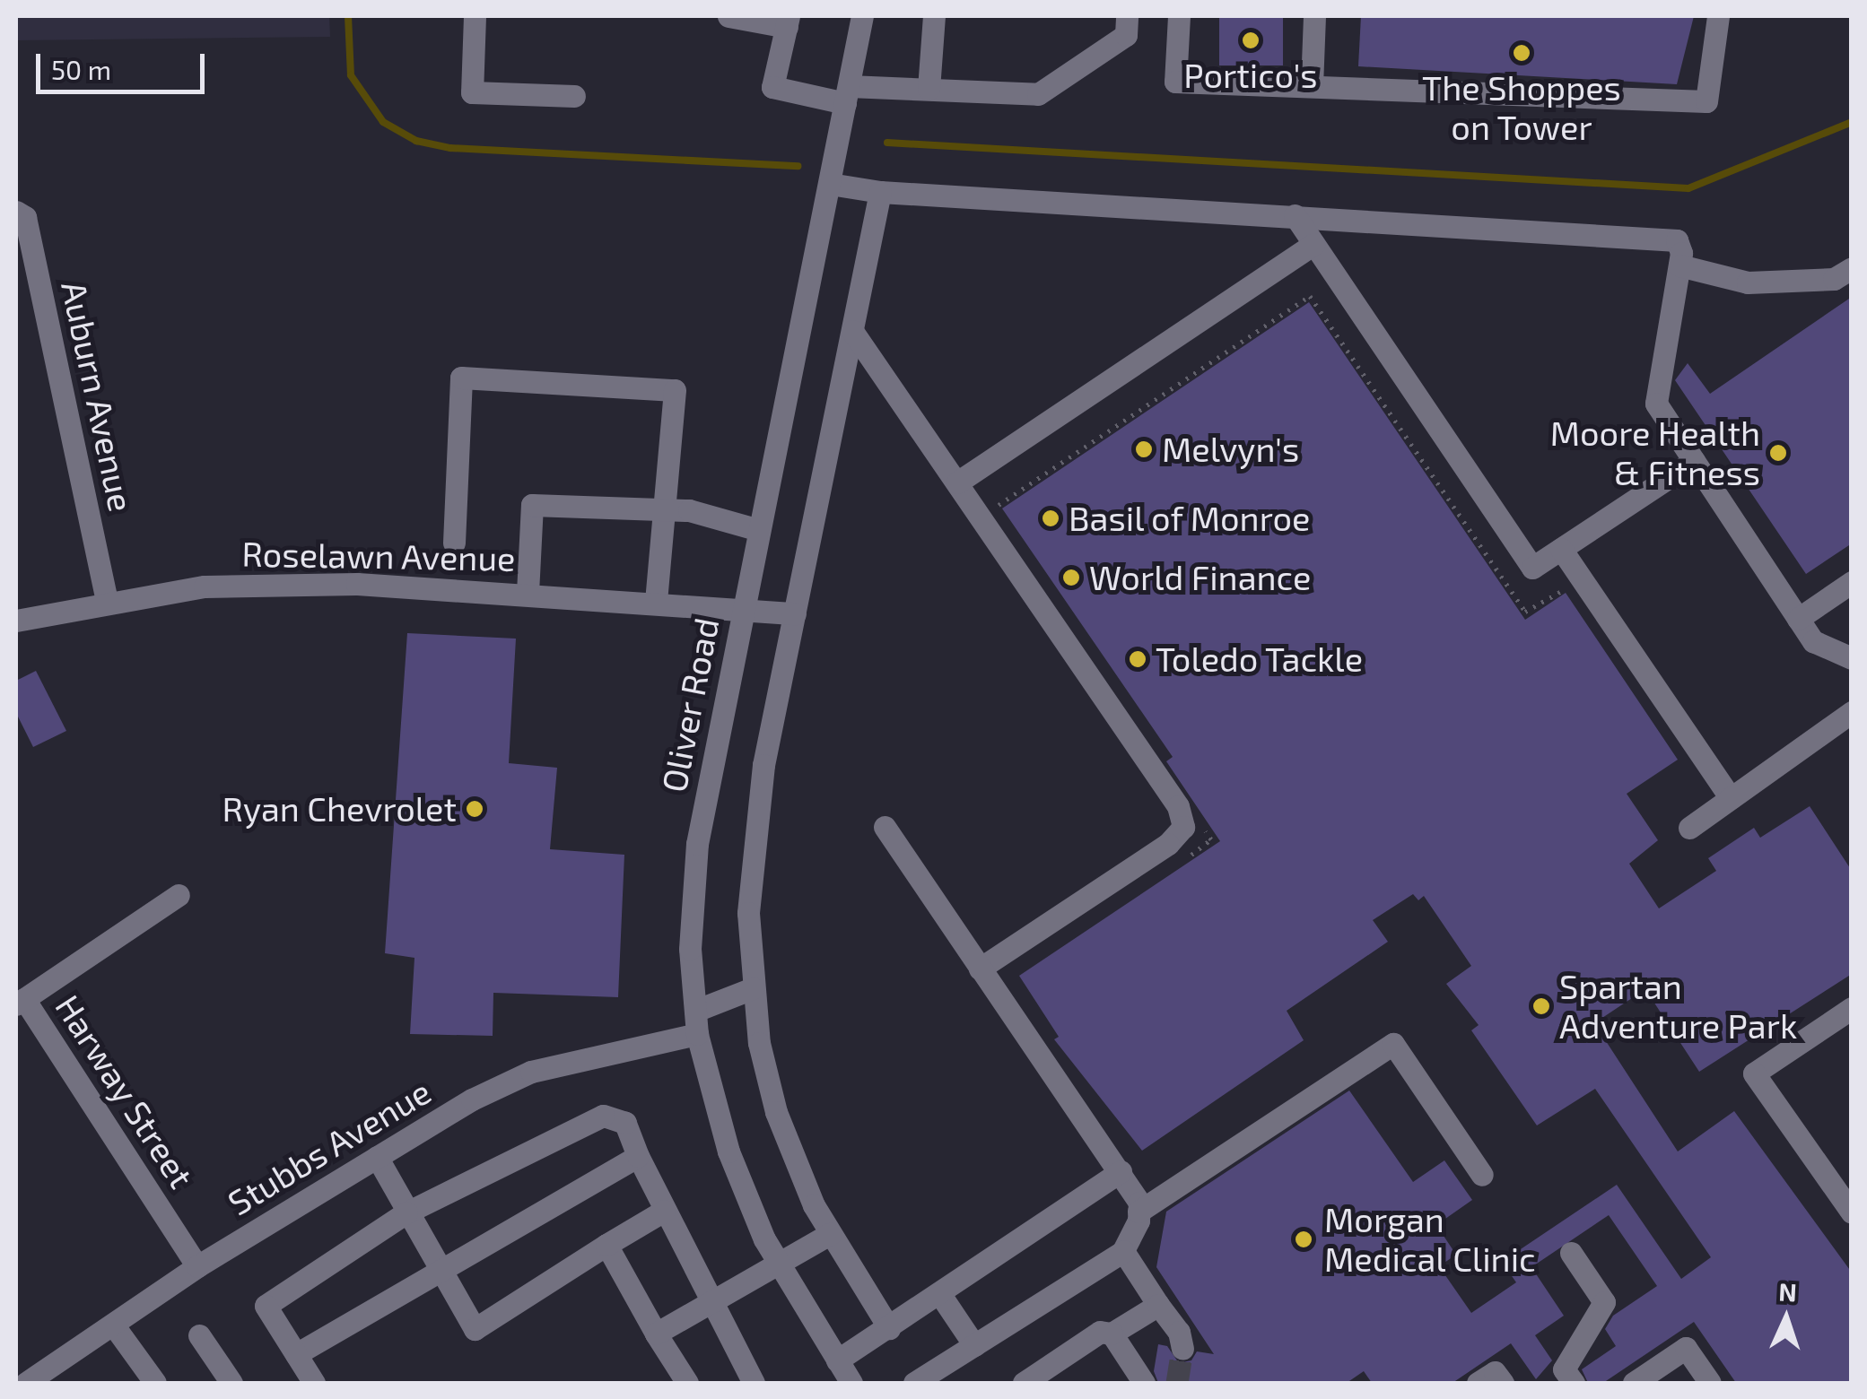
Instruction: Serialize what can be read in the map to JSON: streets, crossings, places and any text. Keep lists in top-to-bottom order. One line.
{"streets":{"street":["Auburn Avenue","Roselawn Avenue","Oliver Road","Harway Street","Stubbs Avenue"]},"crossings":[["Auburn Avenue","Roselawn Avenue"],["Roselawn Avenue","Oliver Road"],["Oliver Road","Stubbs Avenue"],["Harway Street","Stubbs Avenue"]],"places":["Portico's","The Shoppes on Tower","Melvyn's","Moore Health & Fitness","Basil of Monroe","World Finance","Toledo Tackle","Ryan Chevrolet","Spartan Adventure Park","Morgan Medical Clinic"],"scale_bar":"50 m","north":"top"}
